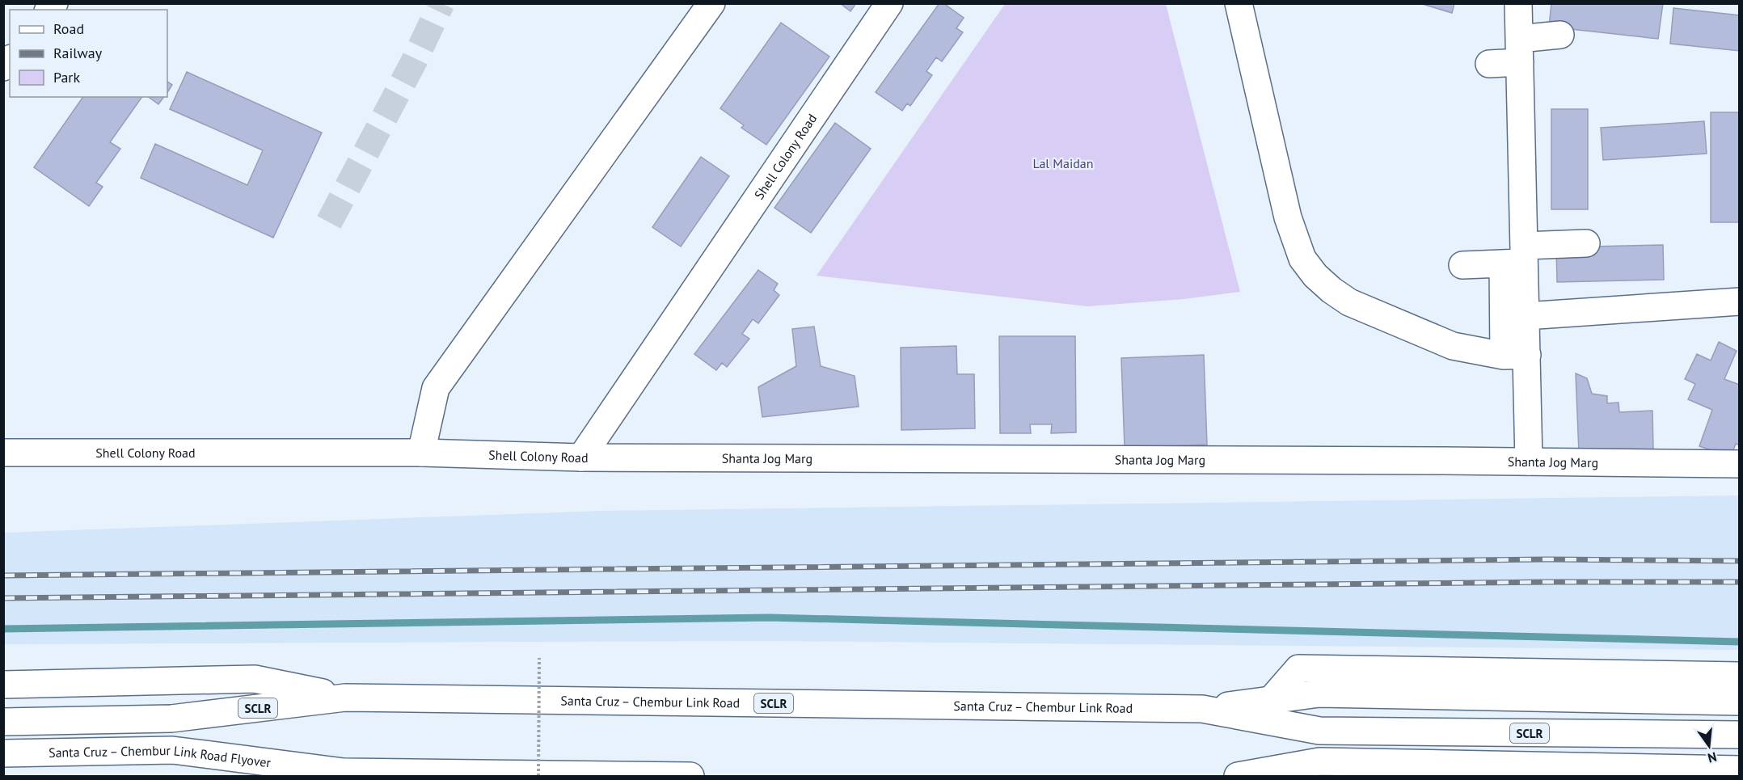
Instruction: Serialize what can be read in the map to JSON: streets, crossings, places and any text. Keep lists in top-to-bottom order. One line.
{"streets":{"main road":["Shell Colony Road","Shanta Jog Marg","Santa Cruz – Chembur Link Road","SCLR","Santa Cruz – Chembur Link Road Flyover"]},"crossings":[["Shell Colony Road","Shanta Jog Marg"],["Santa Cruz – Chembur Link Road","SCLR"]],"parks":["Lal Maidan"],"legend":["Road","Railway","Park"],"north":"bottom"}
